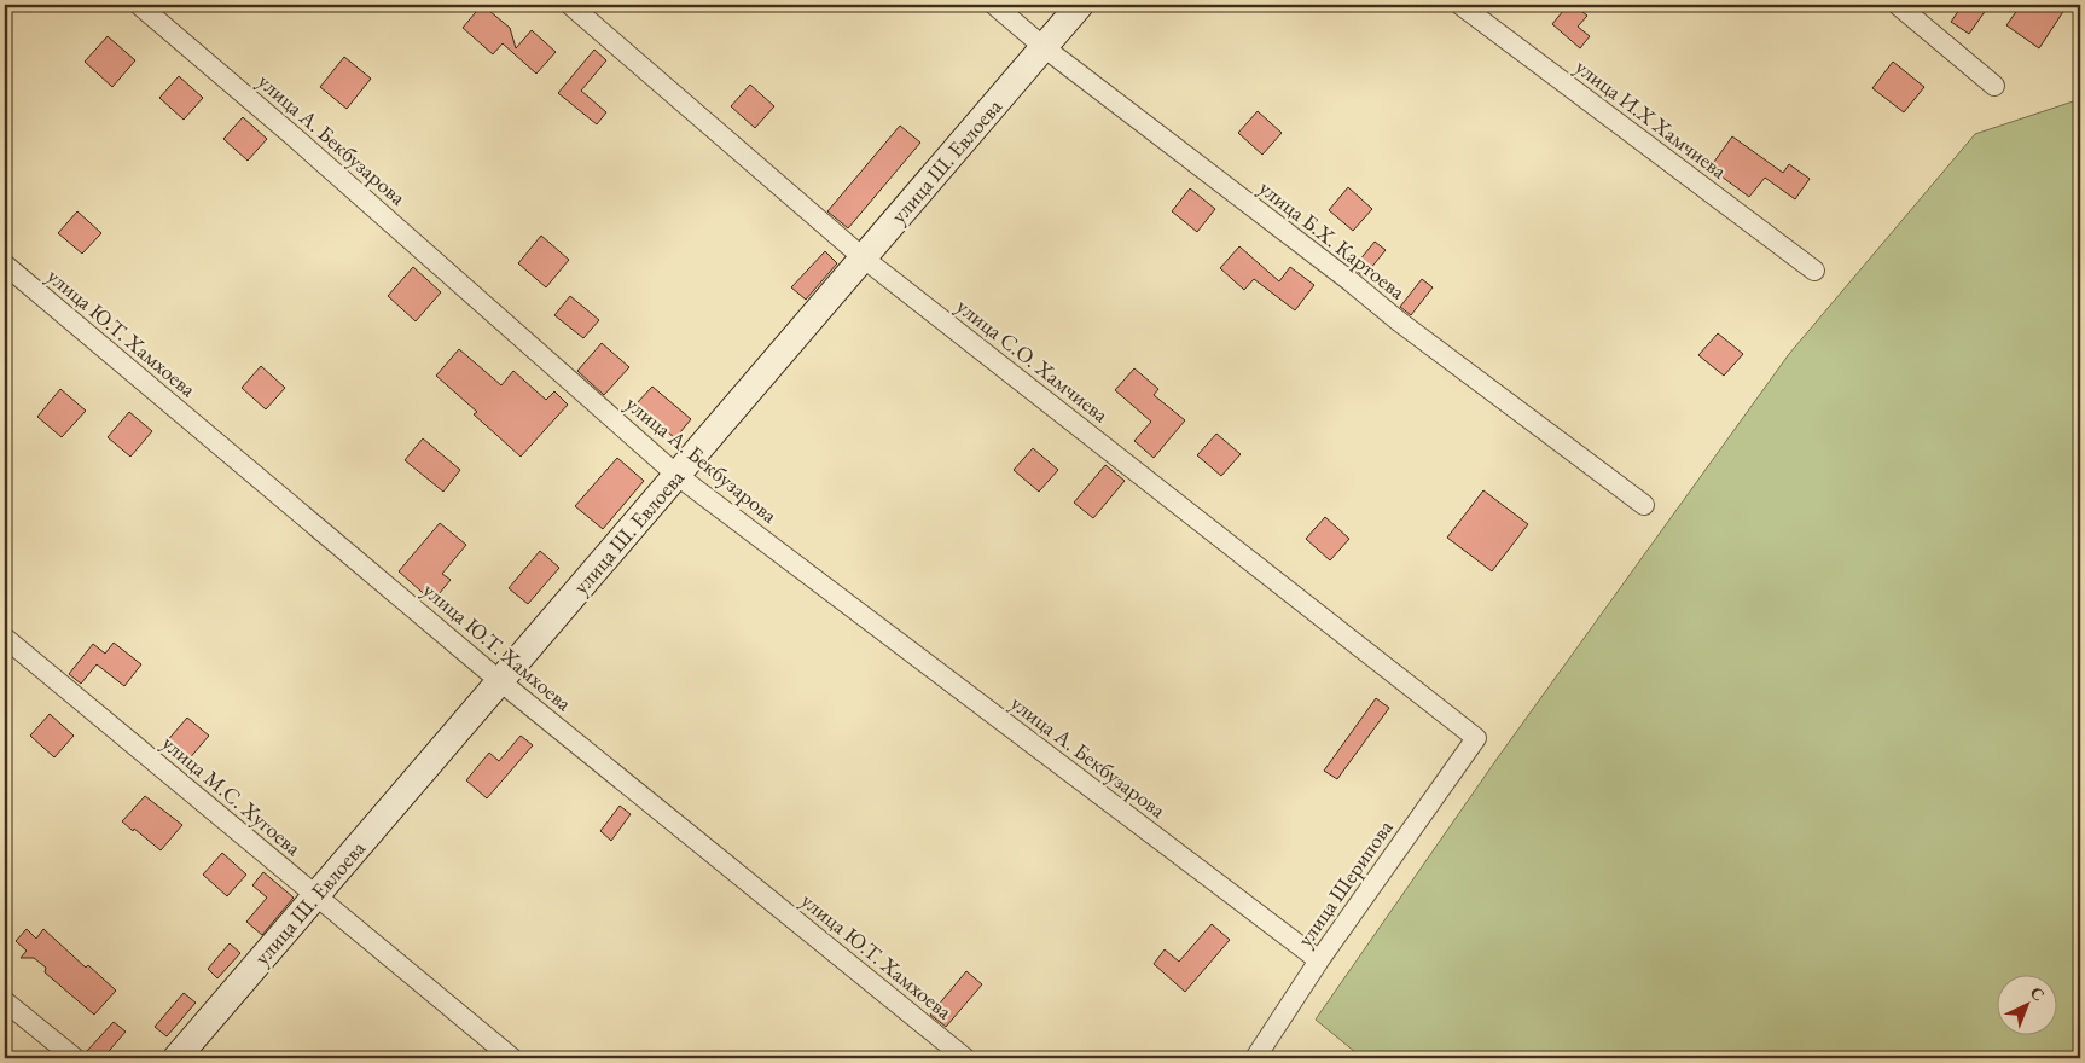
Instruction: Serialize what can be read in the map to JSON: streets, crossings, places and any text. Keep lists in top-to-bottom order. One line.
{"streets":{"street":["улица И.Х Хамчиева","улица А. Бекбузарова","улица Ш. Евлоева","улица Б.Х. Картоева","улица Ю.Т. Хамхоева","улица С.О. Хамчиева","улица М.С. Хугоева","улица Шерипова"]},"crossings":[["улица А. Бекбузарова","улица Ш. Евлоева"],["улица А. Бекбузарова","улица Шерипова"],["улица Ш. Евлоева","улица Б.Х. Картоева"],["улица Ш. Евлоева","улица Ю.Т. Хамхоева"],["улица Ш. Евлоева","улица С.О. Хамчиева"],["улица Ш. Евлоева","улица М.С. Хугоева"],["улица С.О. Хамчиева","улица Шерипова"]],"north":"top right"}
